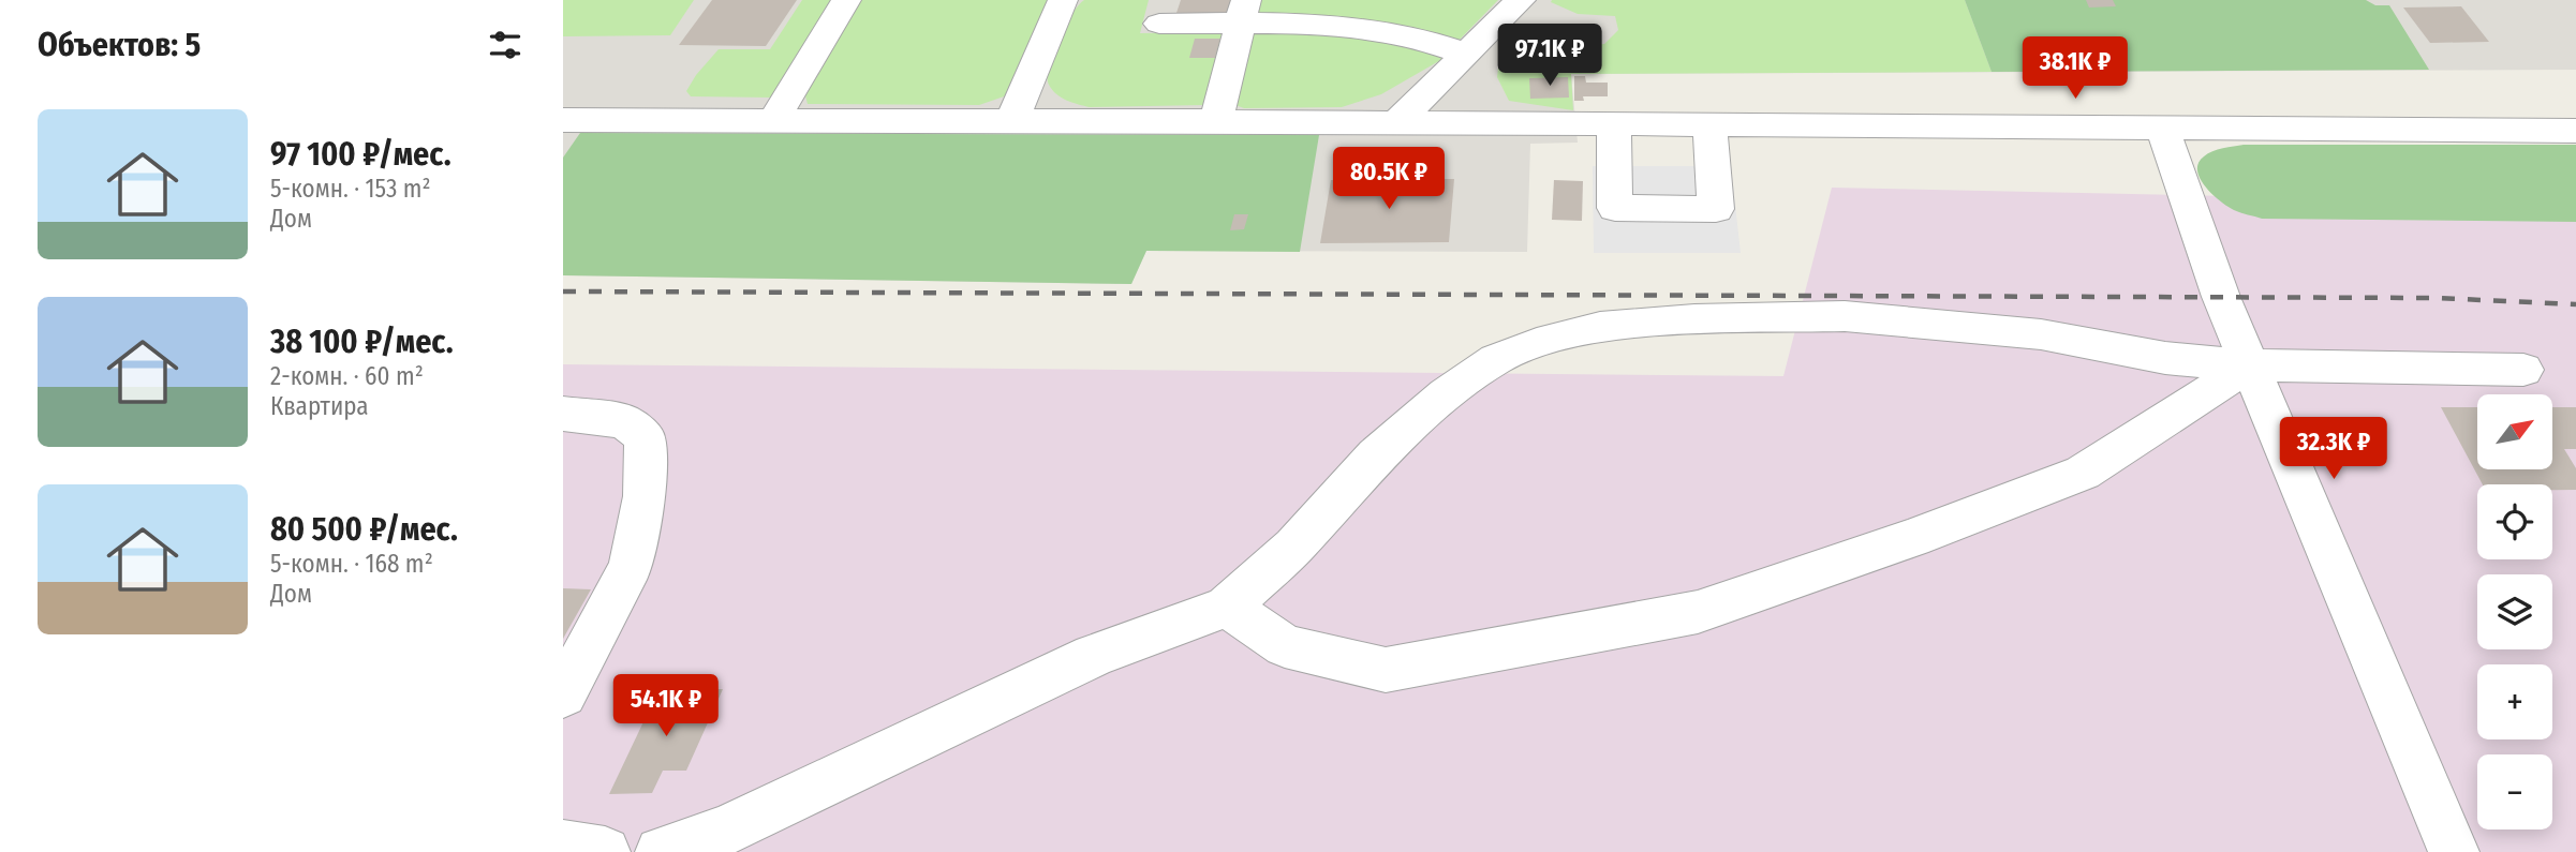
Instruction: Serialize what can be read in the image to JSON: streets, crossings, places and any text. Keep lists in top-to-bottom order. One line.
{"north":"top right","page":{"heading":"Объектов: 5","price":["97.1K ₽","38.1K ₽","80.5K ₽","32.3K ₽","54.1K ₽"],"list":[{"name":"97 100 ₽/мес.","note":"5-комн. · 153 m² · Дом"},{"name":"38 100 ₽/мес.","note":"2-комн. · 60 m² · Квартира"},{"name":"80 500 ₽/мес.","note":"5-комн. · 168 m² · Дом"}],"map_buttons":["+","−"]}}
